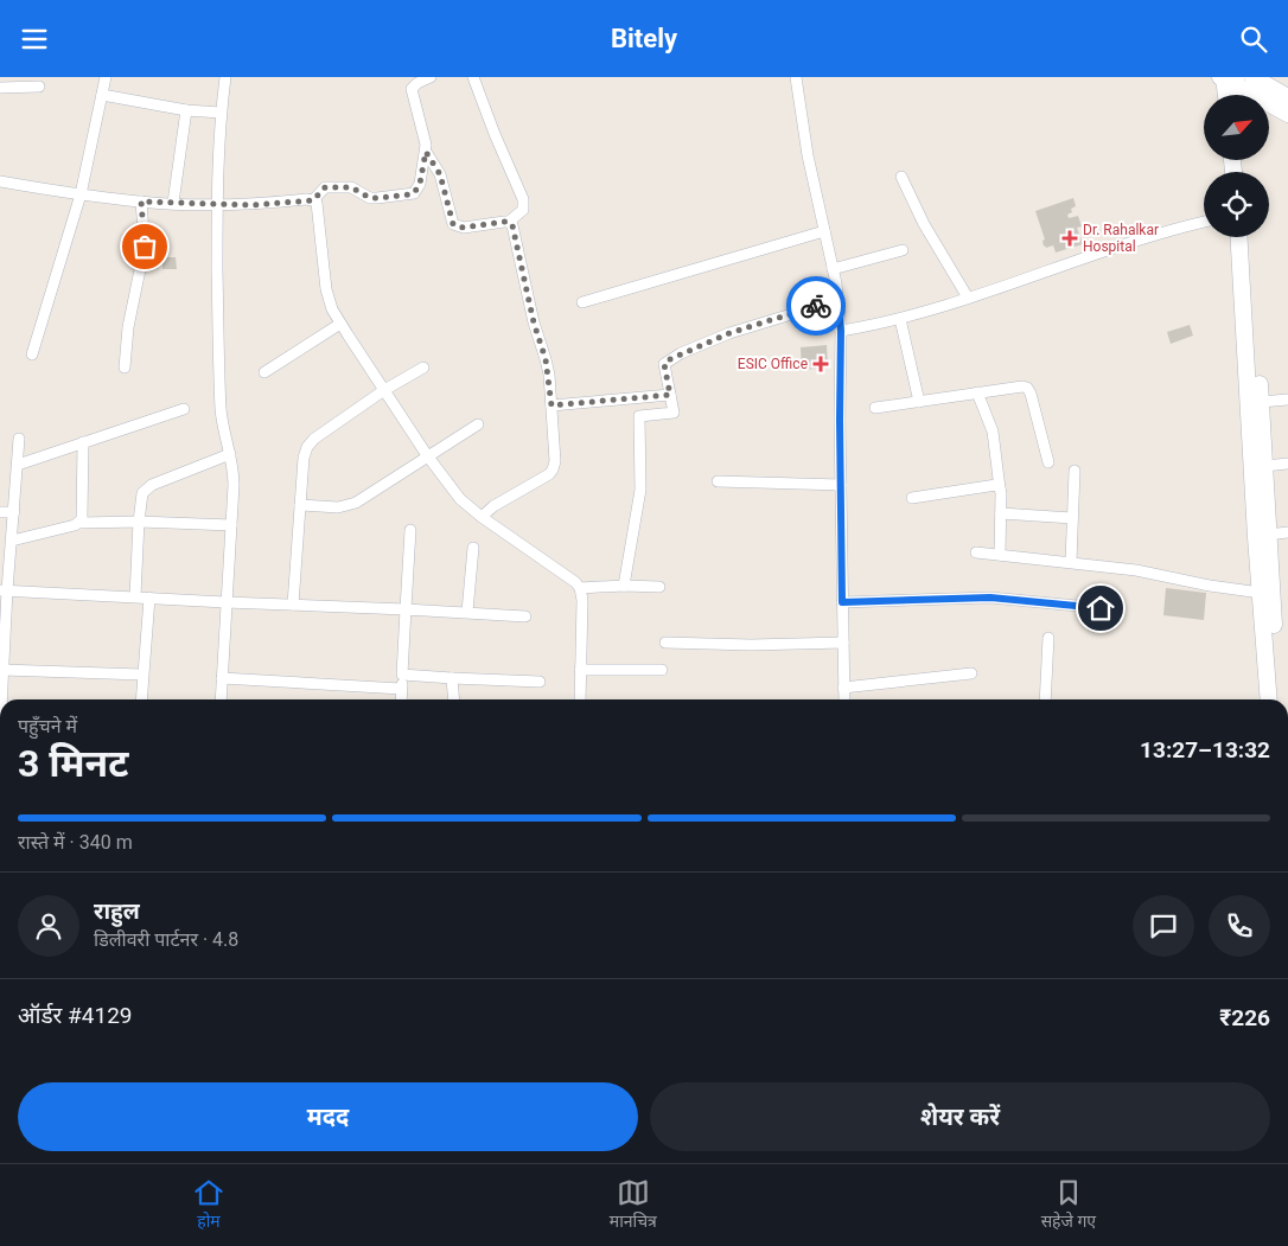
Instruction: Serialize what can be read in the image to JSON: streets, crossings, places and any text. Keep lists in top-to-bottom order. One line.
{"places":{"health":["Dr. Rahalkar Hospital","ESIC Office"]},"north":"top right","page":{"header":"Bitely","heading":["3 मिनट","पहुँचने में","13:27–13:32"],"panel":["राहुल","डिलीवरी पार्टनर · 4.8","ऑर्डर #4129","₹226"],"bar":"रास्ते में · 340 m","buttons":["मदद","शेयर करें"],"tabs":["होम","मानचित्र","सहेजे गए"]}}
